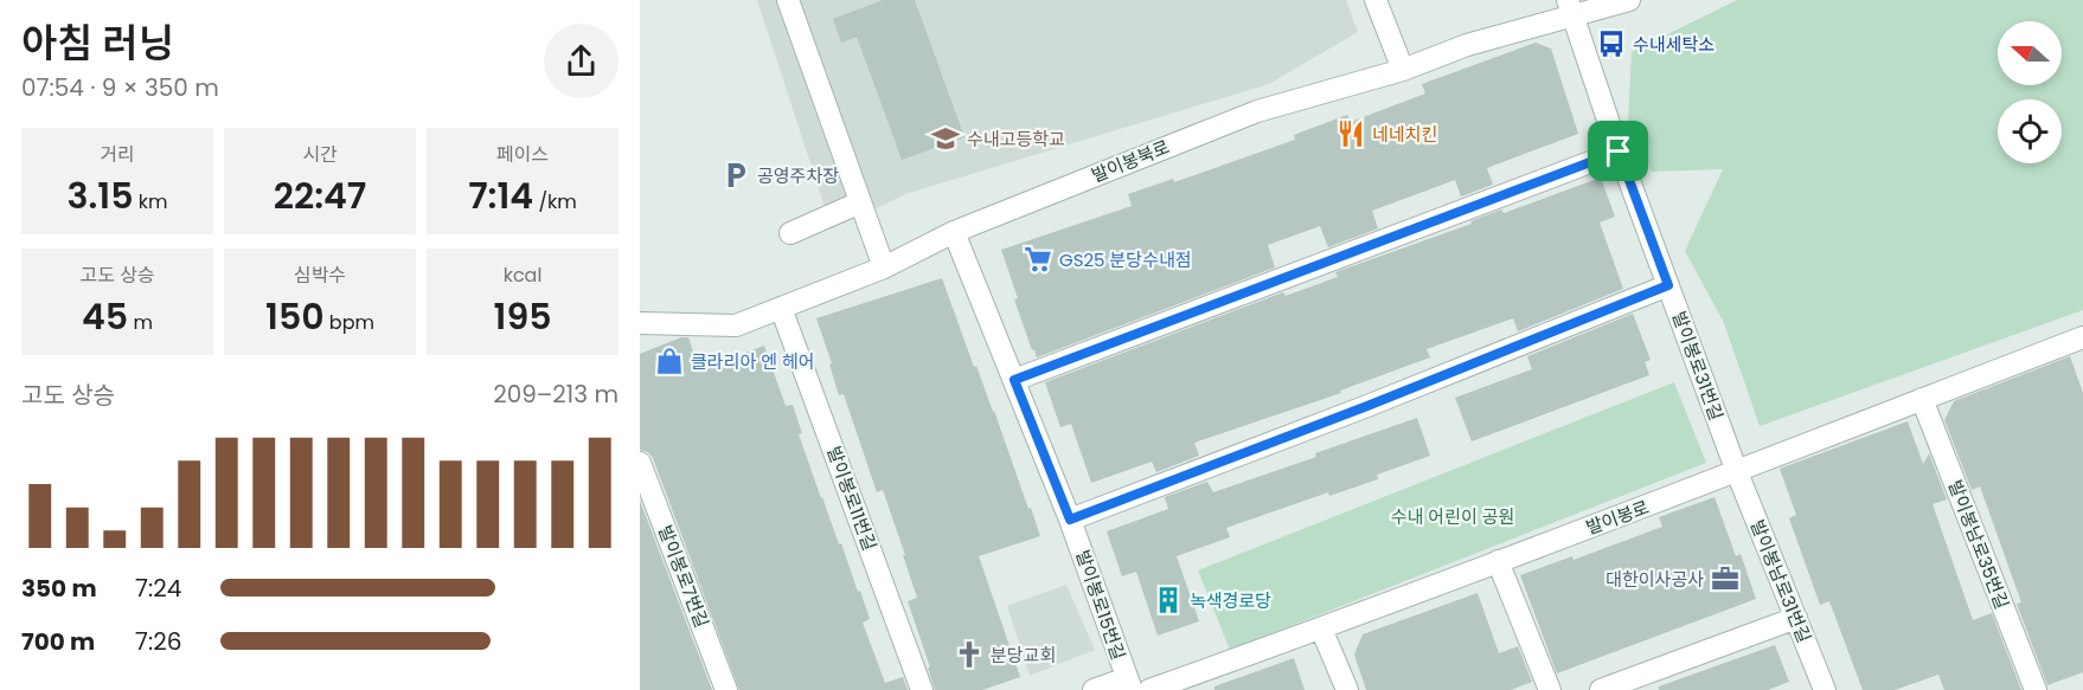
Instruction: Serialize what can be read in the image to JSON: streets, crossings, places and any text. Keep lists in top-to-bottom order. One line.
{"streets":{"street":["발이봉북로","발이봉로31번길","발이봉로11번길","발이봉로","발이봉남로35번길","발이봉로7번길","발이봉남로31번길","발이봉로15번길"]},"crossings":[["발이봉북로","발이봉로31번길"],["발이봉북로","발이봉로11번길"],["발이봉북로","발이봉로15번길"],["발이봉로31번길","발이봉로"],["발이봉로31번길","발이봉남로31번길"],["발이봉로","발이봉남로35번길"],["발이봉로","발이봉남로31번길"]],"parks":["수내 어린이 공원"],"places":{"bus stop":["수내세탁소"],"restaurant":["네네치킨"],"school or university":["수내고등학교"],"parking":["공영주차장"],"supermarket":["GS25 분당수내점"],"shop":["클라리아 엔 헤어"],"office":["대한이사공사"],"building":["녹색경로당"],"church":["분당교회"]},"north":"left","page":{"heading":["아침 러닝","07:54 · 9 × 350 m"],"stats":[["거리","3.15 km"],["시간","22:47"],["페이스","7:14 /km"],["고도 상승","45 m"],["심박수","150 bpm"],["kcal","195"]],"chart":["고도 상승","209–213 m"],"list":[{"name":"350 m","note":"7:24"},{"name":"700 m","note":"7:26"}]}}
